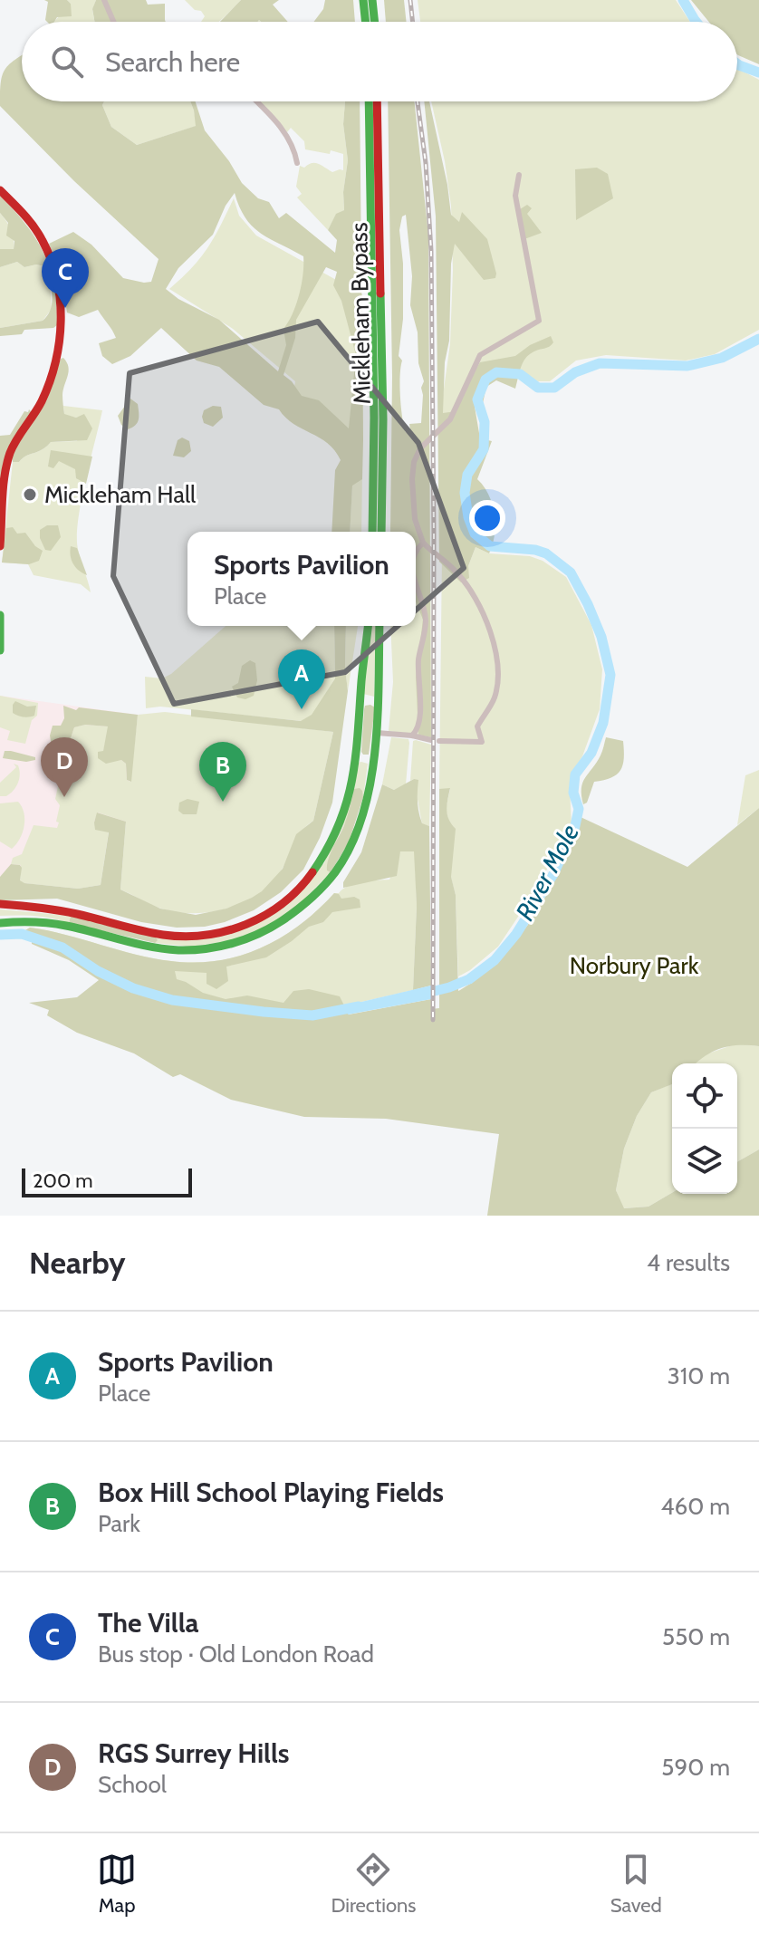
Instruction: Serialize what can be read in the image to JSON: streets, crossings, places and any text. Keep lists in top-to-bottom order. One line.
{"streets":{"main road":["Mickleham Bypass"]},"water":["River Mole"],"parks":["Norbury Park"],"places":["Mickleham Hall"],"scale_bar":"200 m","page":{"search":"Search here","pins":["C","A","D","B"],"popup":["Sports Pavilion","Place"],"scale":"200 m","heading":["Nearby","4 results"],"list":[{"mark":"A","name":"Sports Pavilion","note":"Place","value":"310 m"},{"mark":"B","name":"Box Hill School Playing Fields","note":"Park","value":"460 m"},{"mark":"C","name":"The Villa","note":"Bus stop · Old London Road","value":"550 m"},{"mark":"D","name":"RGS Surrey Hills","note":"School","value":"590 m"}],"nav":["Map","Directions","Saved"]}}
